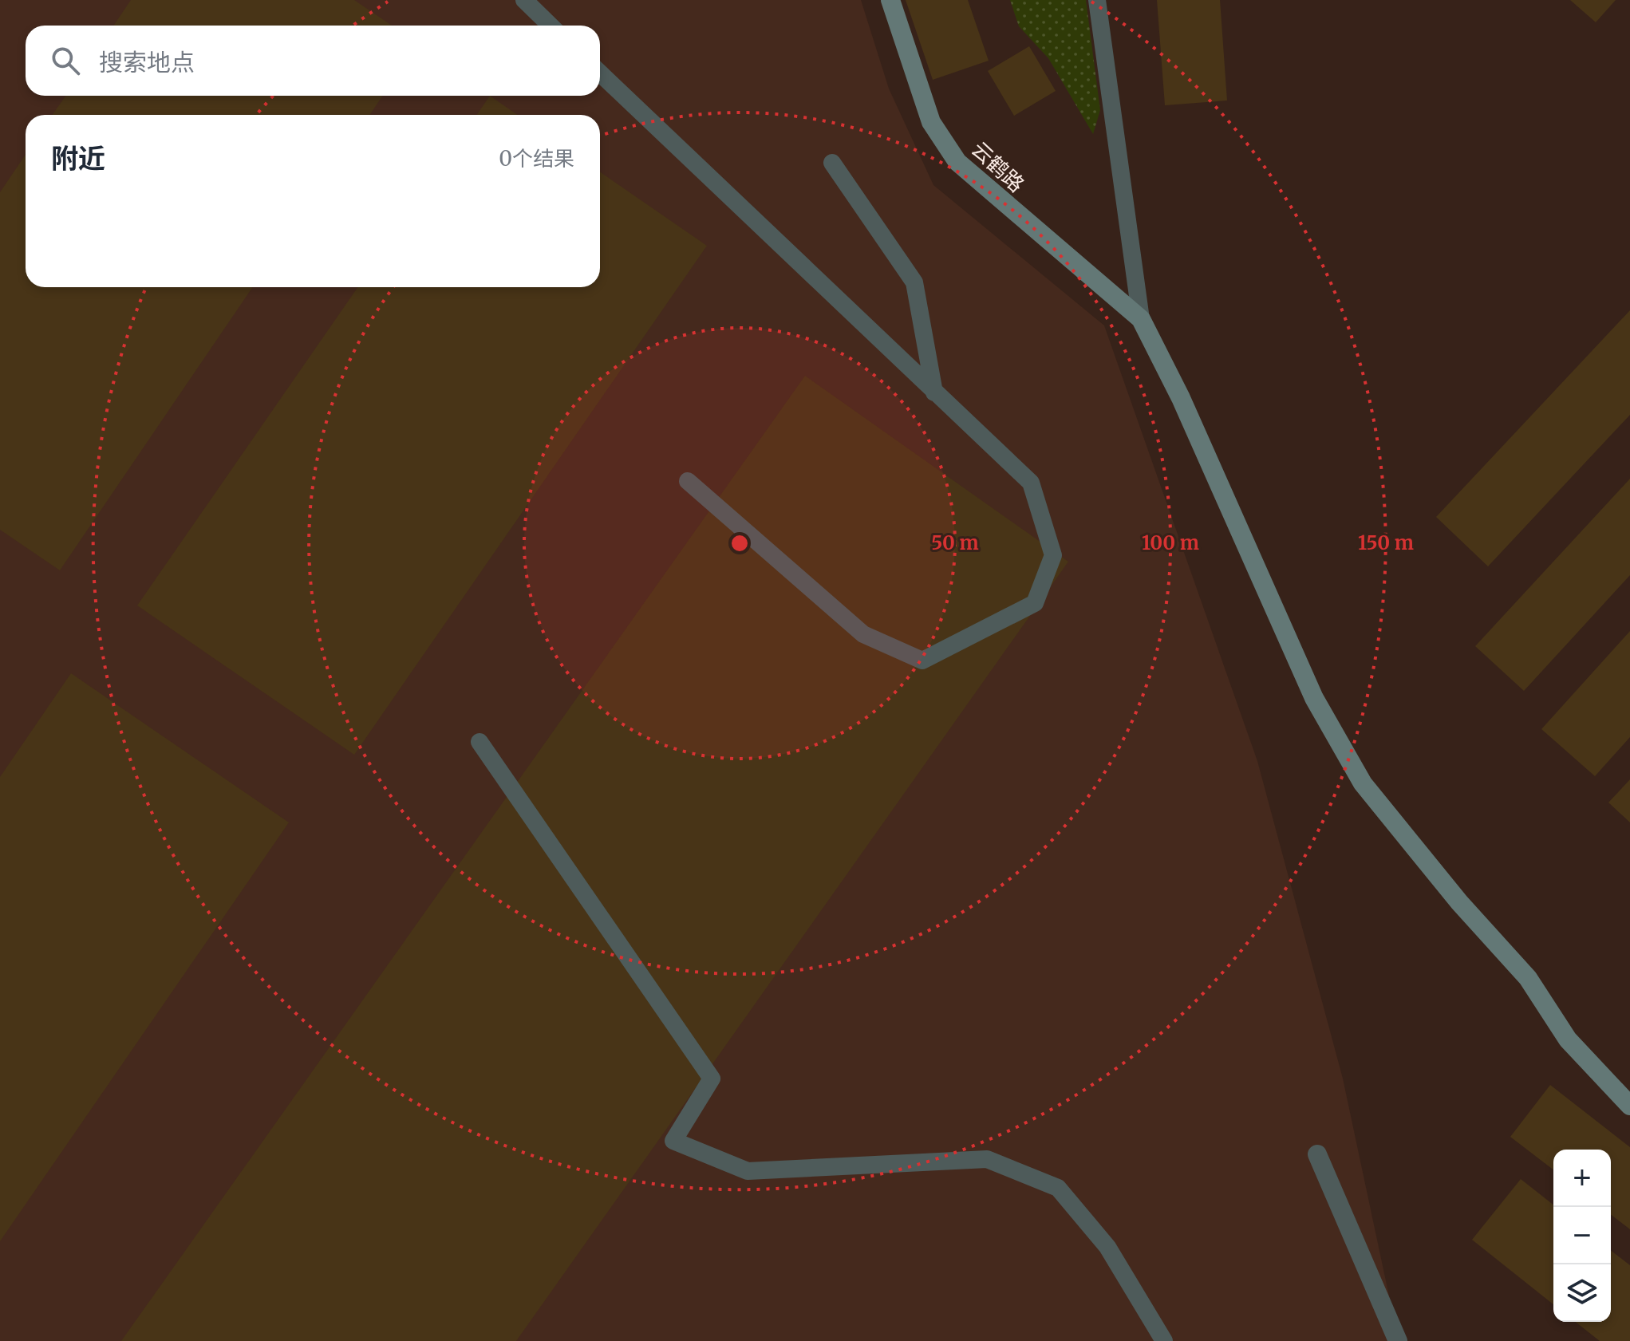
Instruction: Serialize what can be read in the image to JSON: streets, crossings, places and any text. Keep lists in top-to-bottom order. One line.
{"streets":{"street":["云鹤路"]},"page":{"search":"搜索地点","heading":["附近","0个结果"],"map_buttons":["+","−"]},"rings":["50 m","100 m","150 m"]}
